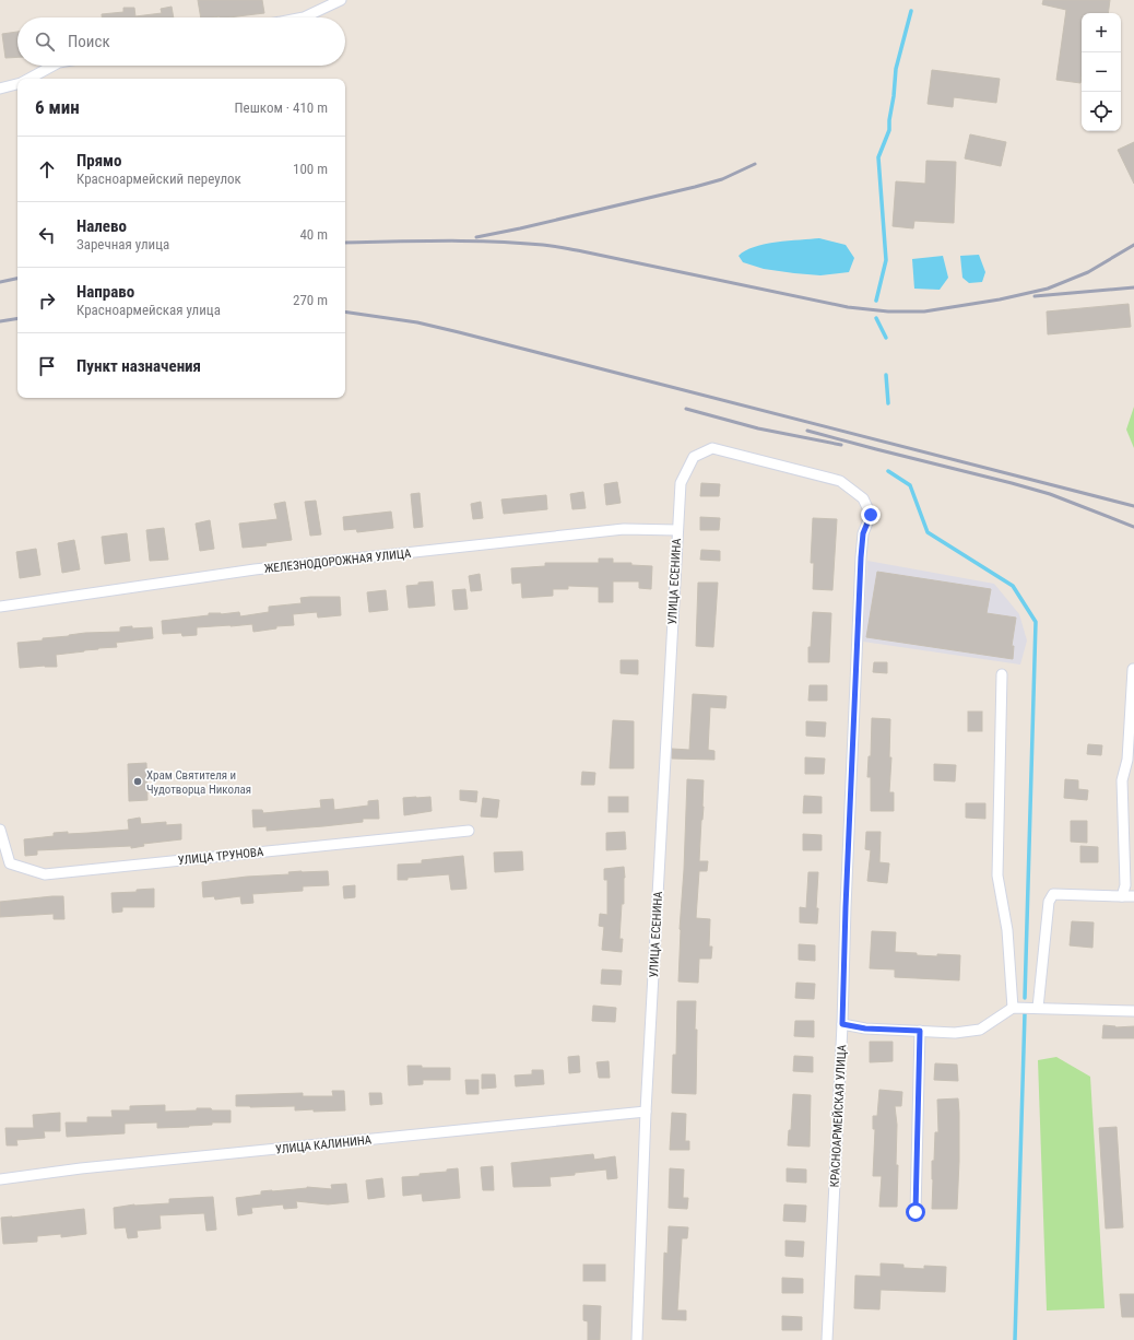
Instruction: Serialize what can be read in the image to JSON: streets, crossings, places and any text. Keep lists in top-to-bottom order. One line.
{"streets":{"street":["ЖЕЛЕЗНОДОРОЖНАЯ УЛИЦА","УЛИЦА ЕСЕНИНА","УЛИЦА ТРУНОВА","КРАСНОАРМЕЙСКАЯ УЛИЦА","УЛИЦА КАЛИНИНА"]},"crossings":[["ЖЕЛЕЗНОДОРОЖНАЯ УЛИЦА","УЛИЦА ЕСЕНИНА"],["ЖЕЛЕЗНОДОРОЖНАЯ УЛИЦА","КРАСНОАРМЕЙСКАЯ УЛИЦА"],["УЛИЦА ЕСЕНИНА","КРАСНОАРМЕЙСКАЯ УЛИЦА"],["УЛИЦА ЕСЕНИНА","УЛИЦА КАЛИНИНА"]],"places":["Храм Святителя и Чудотворца Николая"],"page":{"map_buttons":["+","−"],"search":"Поиск","heading":["6 мин","Пешком · 410 m"],"list":[["Прямо","Красноармейский переулок","100 m"],["Налево","Заречная улица","40 m"],["Направо","Красноармейская улица","270 m"],"Пункт назначения"]}}
